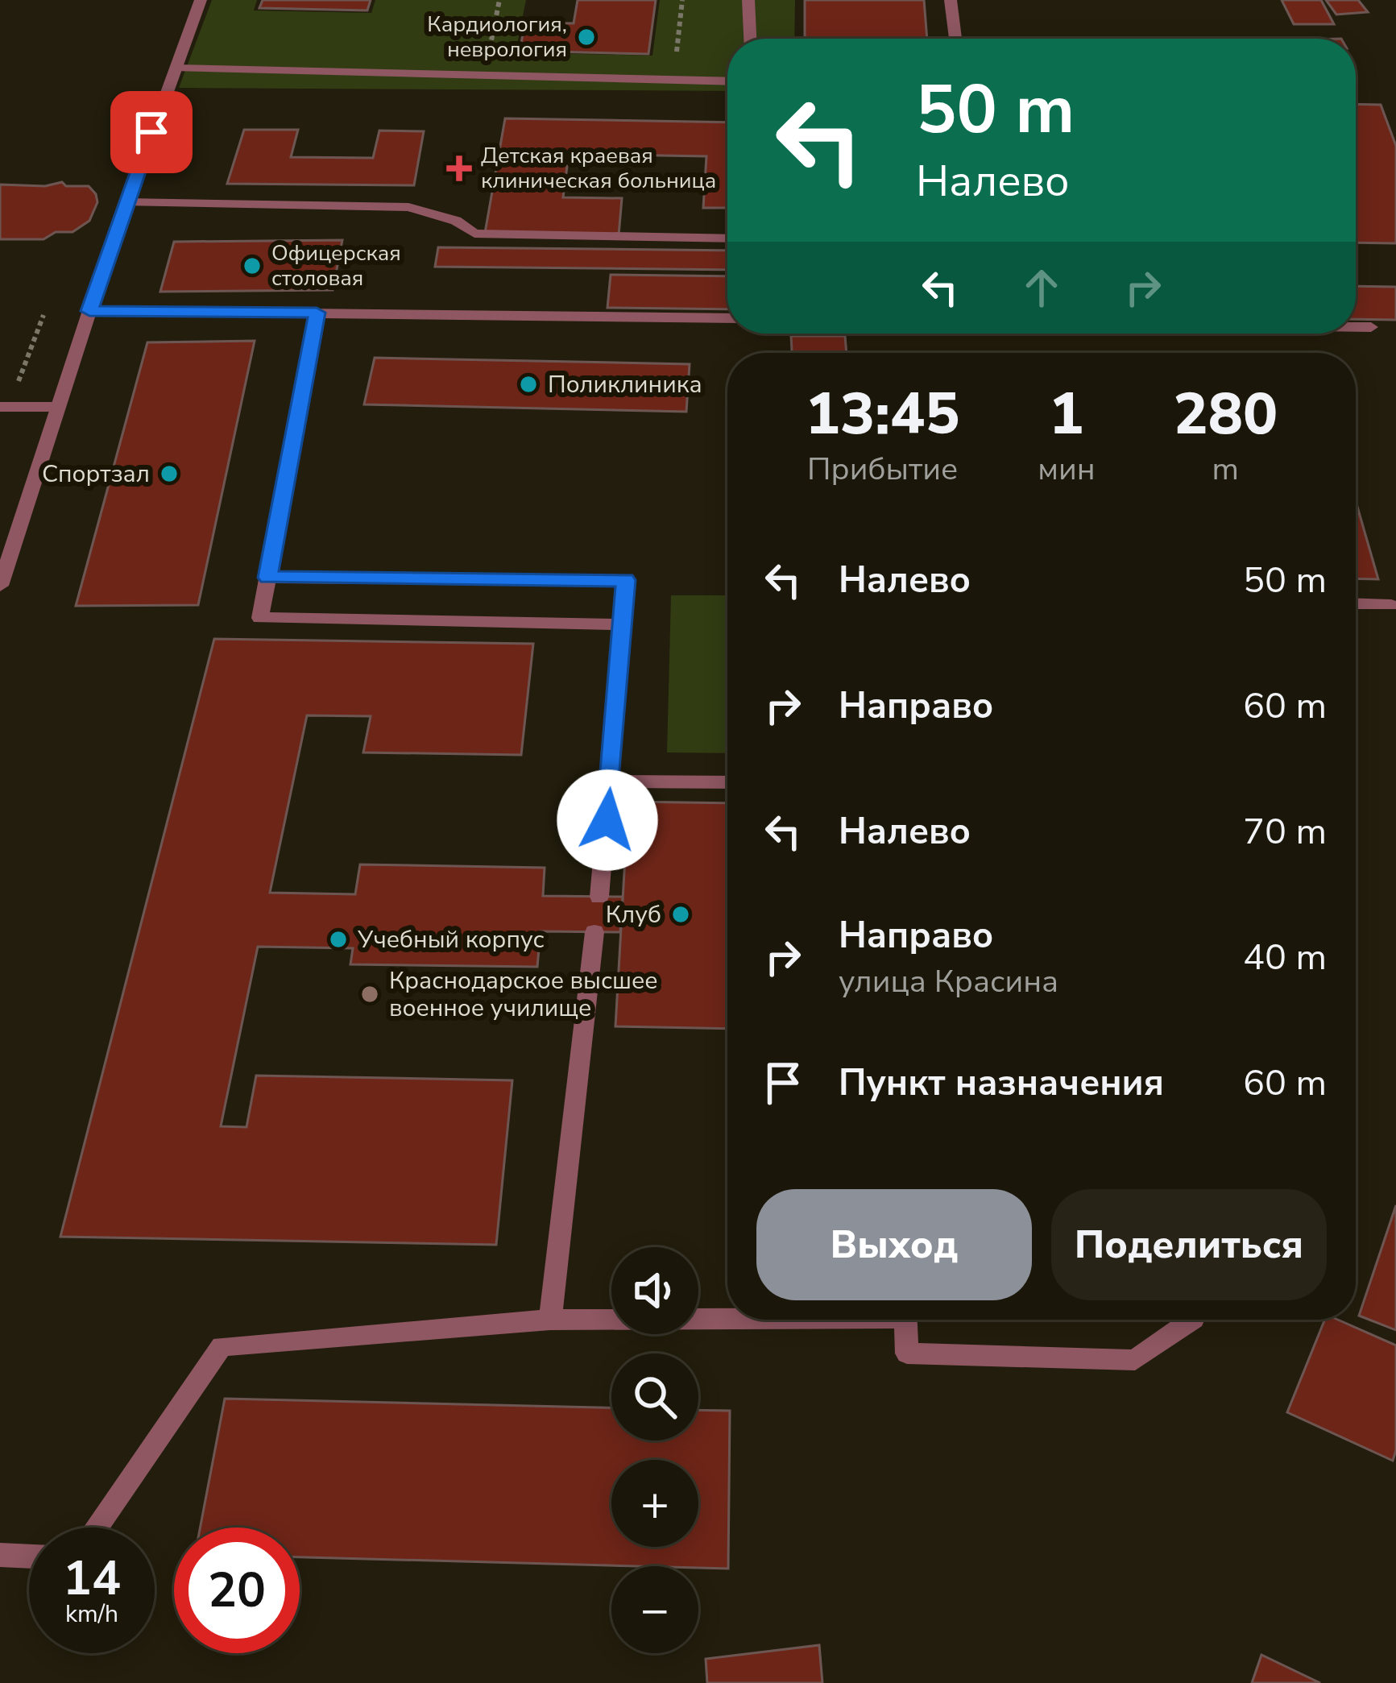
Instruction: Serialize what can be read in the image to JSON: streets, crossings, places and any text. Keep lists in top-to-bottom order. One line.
{"places":{"other":["Кардиология, неврология","Офицерская столовая","Поликлиника","Спортзал","Клуб","Учебный корпус","Краснодарское высшее военное училище"],"health":["Детская краевая клиническая больница"]},"page":{"turn":["50 m","Налево"],"eta":["13:45","Прибытие","1","мин","280","m"],"list":[{"name":"Налево","value":"50 m"},{"name":"Направо","value":"60 m"},{"name":"Налево","value":"70 m"},{"name":"Направо","note":"улица Красина","value":"40 m"},{"name":"Пункт назначения","value":"60 m"}],"buttons":["Выход","Поделиться"],"map_buttons":["+","−"],"speed":"14 km/h","limit":"20"}}
